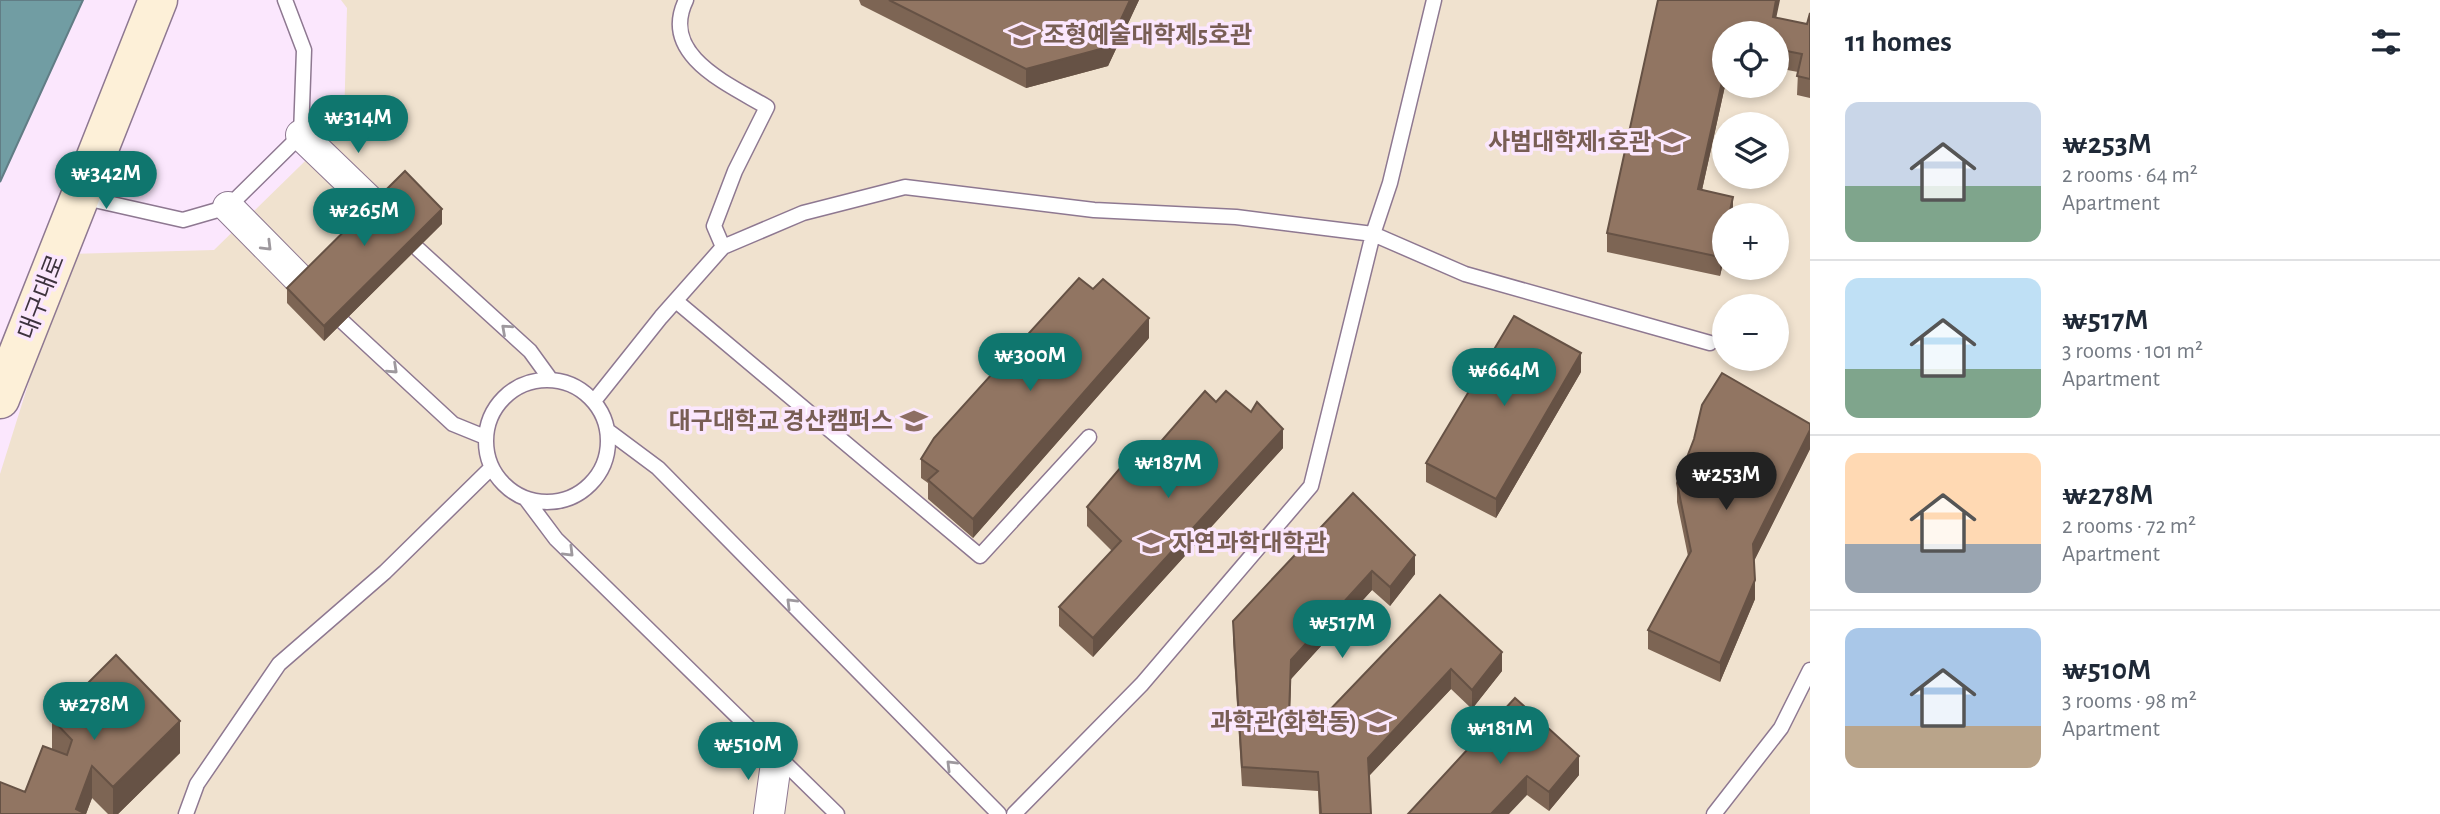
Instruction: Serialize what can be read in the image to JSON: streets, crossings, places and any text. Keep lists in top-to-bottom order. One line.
{"streets":{"street":["대구대로"]},"places":{"school or university":["조형예술대학제5호관","사범대학제1호관","대구대학교 경산캠퍼스","자연과학대학관","과학관(화학동)"]},"page":{"heading":"11 homes","map_buttons":["+","−"],"list":[{"name":"₩253M","note":"2 rooms · 64 m² · Apartment"},{"name":"₩517M","note":"3 rooms · 101 m² · Apartment"},{"name":"₩278M","note":"2 rooms · 72 m² · Apartment"},{"name":"₩510M","note":"3 rooms · 98 m² · Apartment"}],"price":["₩314M","₩342M","₩265M","₩300M","₩664M","₩187M","₩253M","₩517M","₩278M","₩181M","₩510M"]}}
